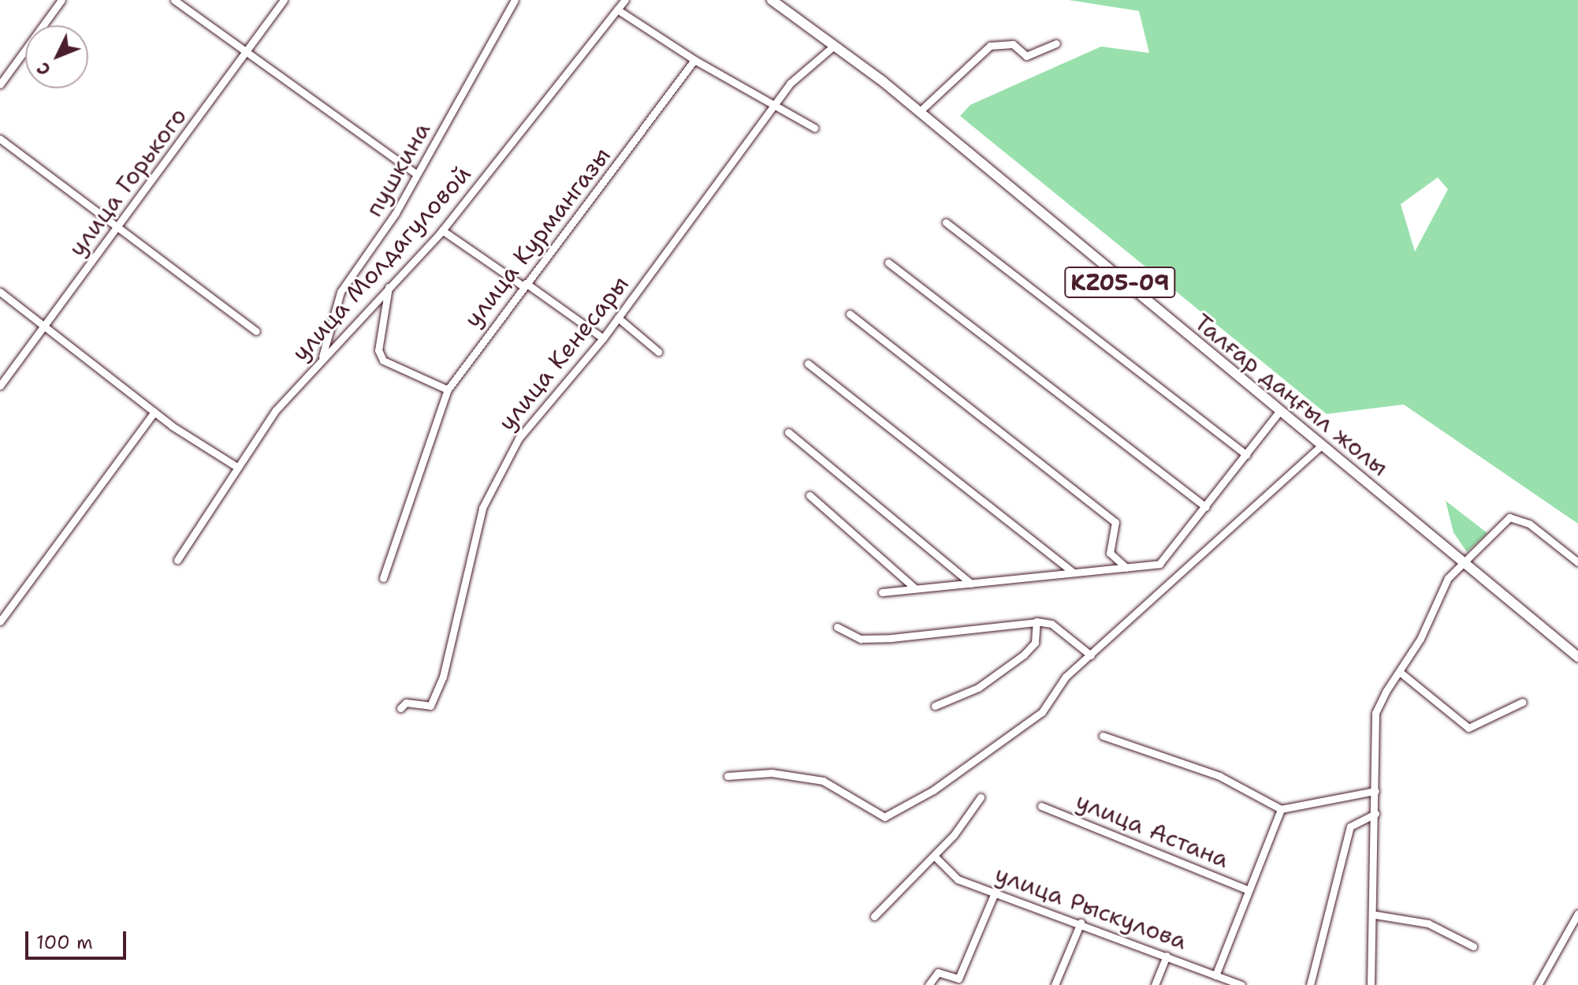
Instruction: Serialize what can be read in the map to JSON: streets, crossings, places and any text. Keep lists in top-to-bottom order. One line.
{"streets":{"main road":["KZ05-09","Талғар даңғыл жолы"],"street":["пушкина","улица Горького","улица Курмангазы","улица Молдагуловой","улица Кенесары","улица Астана","улица Рыскулова"]},"crossings":[["пушкина","улица Молдагуловой"],["улица Кенесары","Талғар даңғыл жолы"]],"scale_bar":"100 m","north":"bottom left"}
